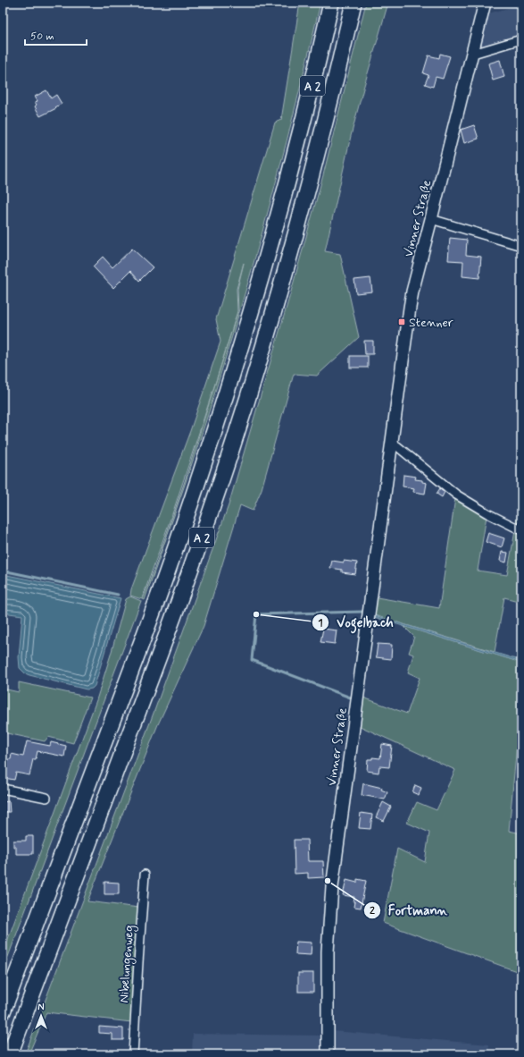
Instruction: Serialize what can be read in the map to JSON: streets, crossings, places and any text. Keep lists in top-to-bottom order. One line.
{"streets":{"highway":["A 2"],"street":["Vinner Straße","Nibelungenweg"]},"places":{"transit":["Stenner"],"other":["Vogelbach","Fortmann"]},"scale_bar":"50 m","north":"top"}
